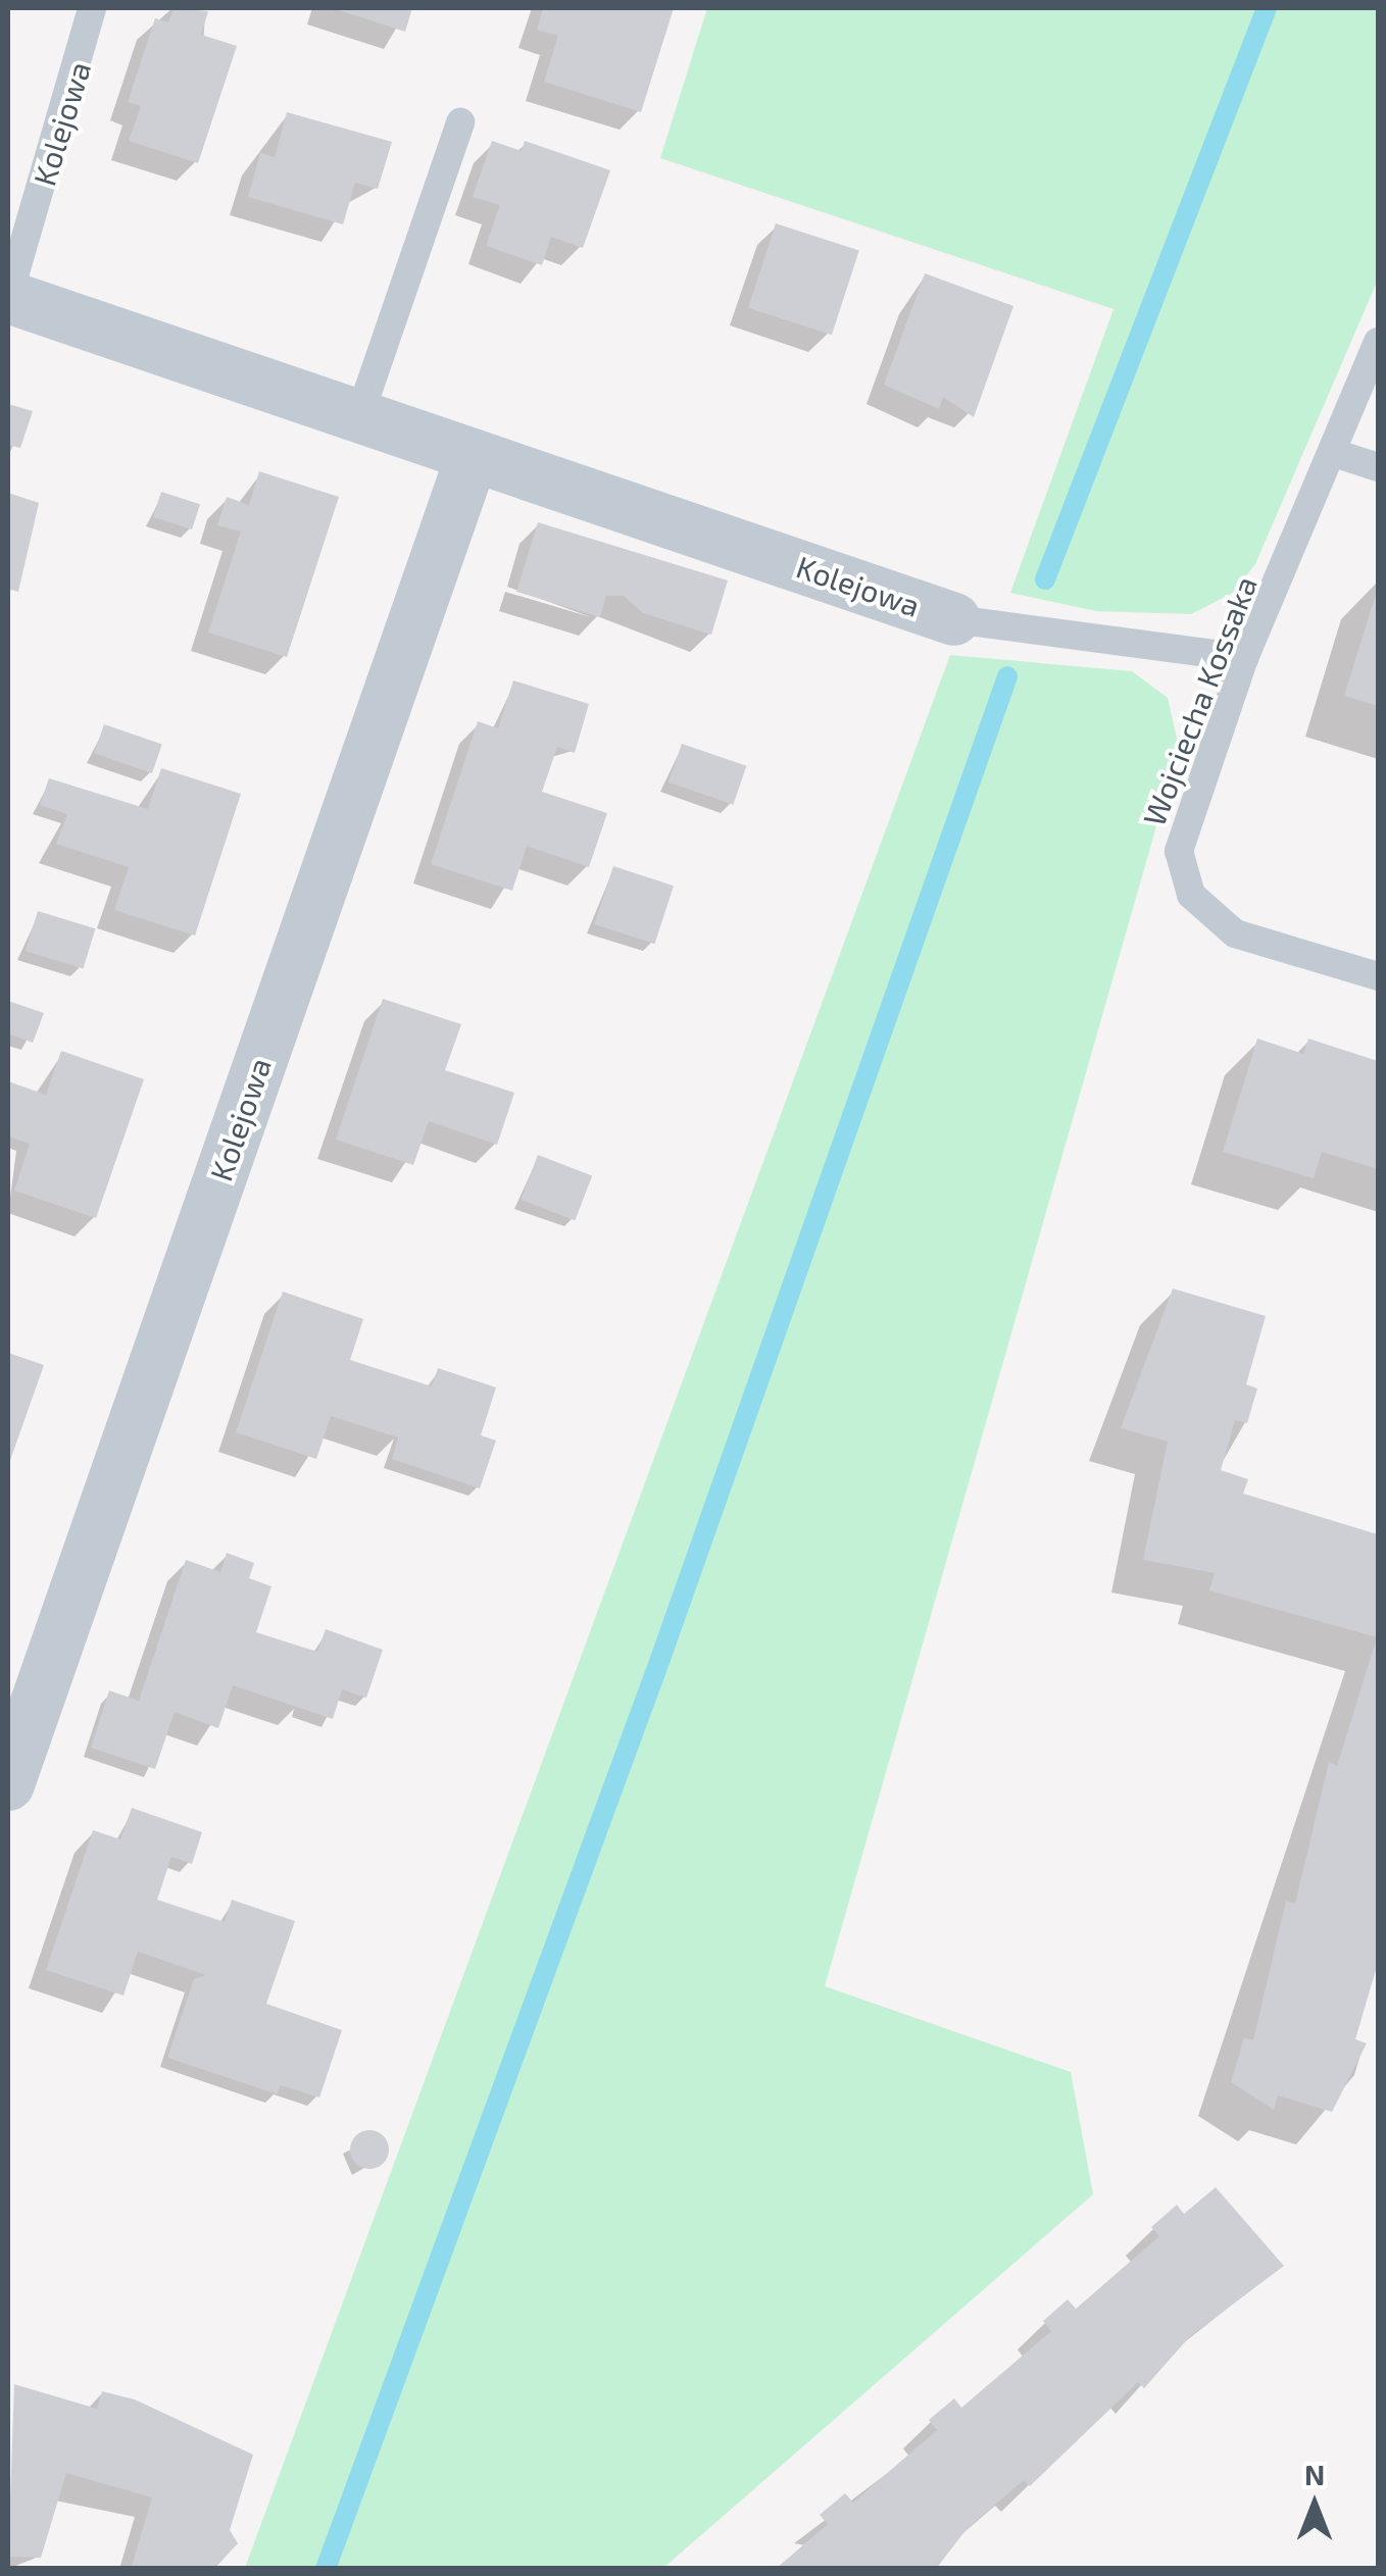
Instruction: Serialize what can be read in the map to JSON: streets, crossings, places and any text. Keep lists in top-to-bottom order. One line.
{"streets":{"street":["Kolejowa"],"lane":["Wojciecha Kossaka"]},"north":"top"}
